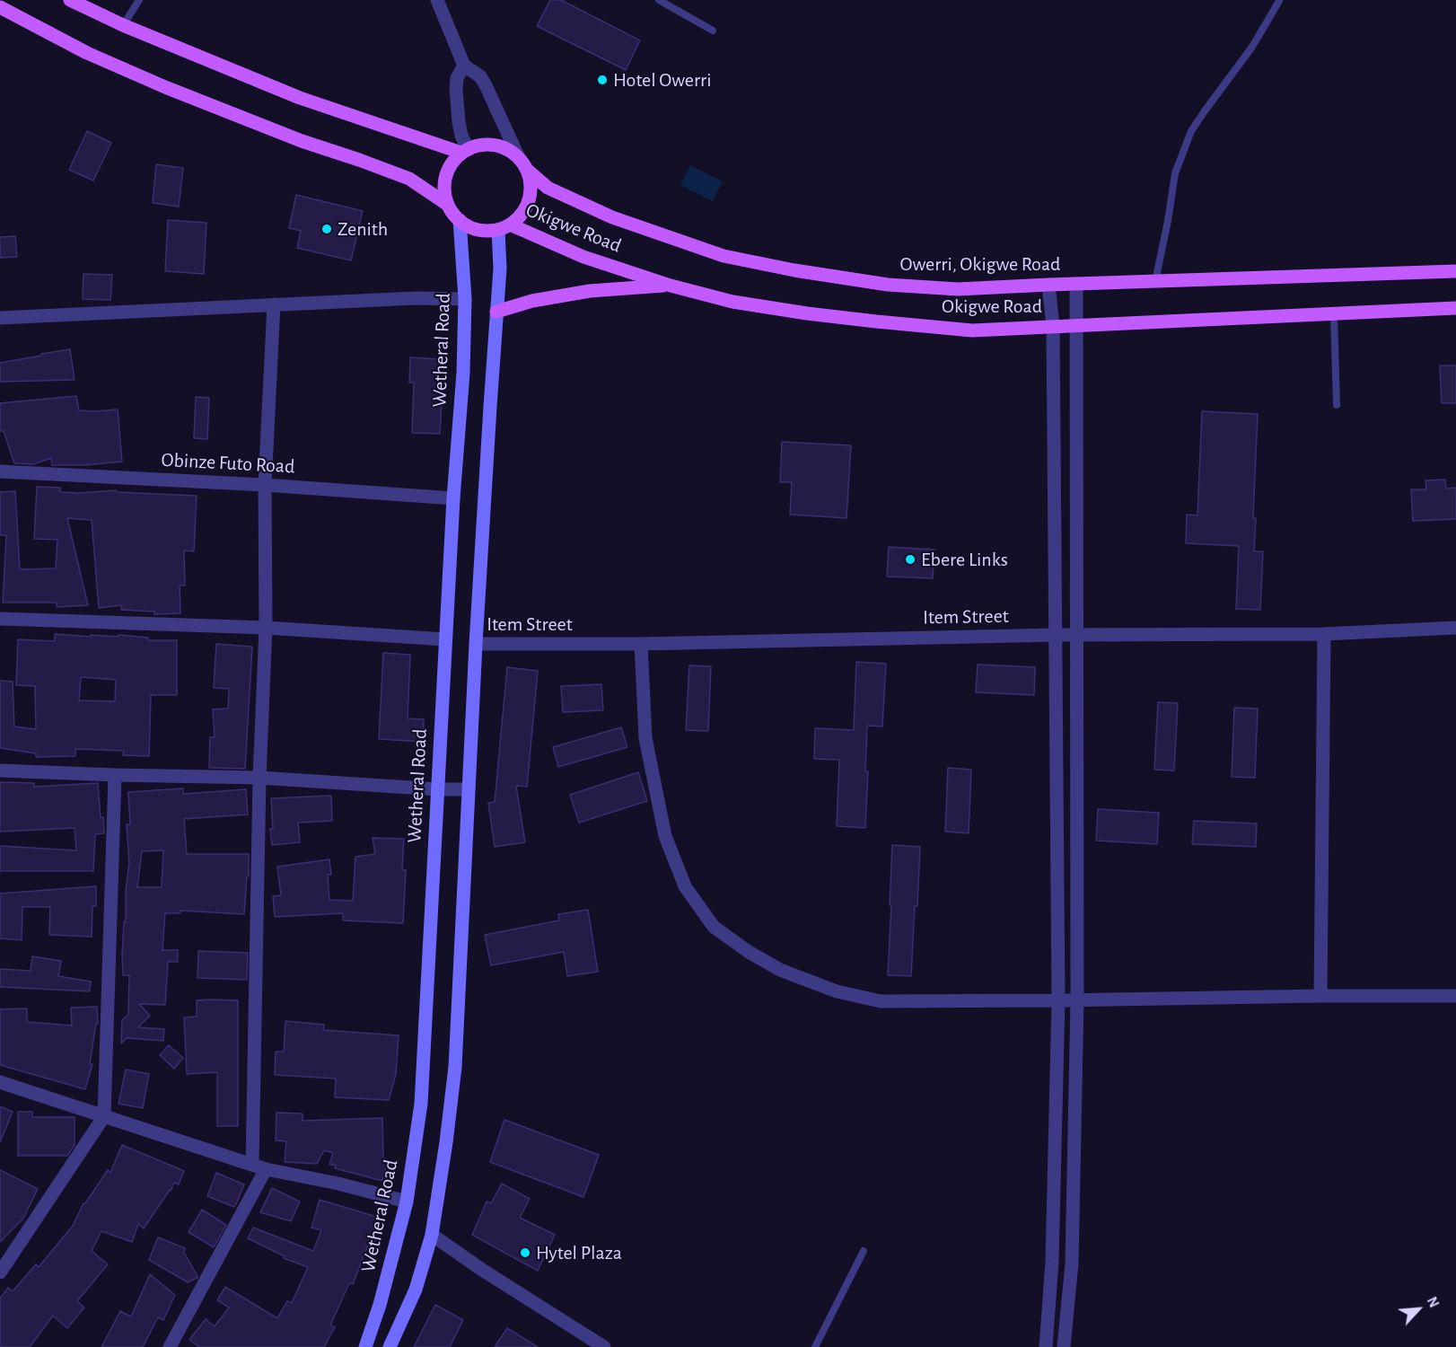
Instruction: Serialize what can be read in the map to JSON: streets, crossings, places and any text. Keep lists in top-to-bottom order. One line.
{"streets":{"main road":["Okigwe Road","Owerri, Okigwe Road","Wetheral Road"],"street":["Obinze Futo Road","Item Street"]},"crossings":[["Okigwe Road","Owerri, Okigwe Road"],["Okigwe Road","Wetheral Road"],["Owerri, Okigwe Road","Wetheral Road"],["Wetheral Road","Obinze Futo Road"]],"places":["Hotel Owerri","Zenith","Ebere Links","Hytel Plaza"],"north":"top right"}
